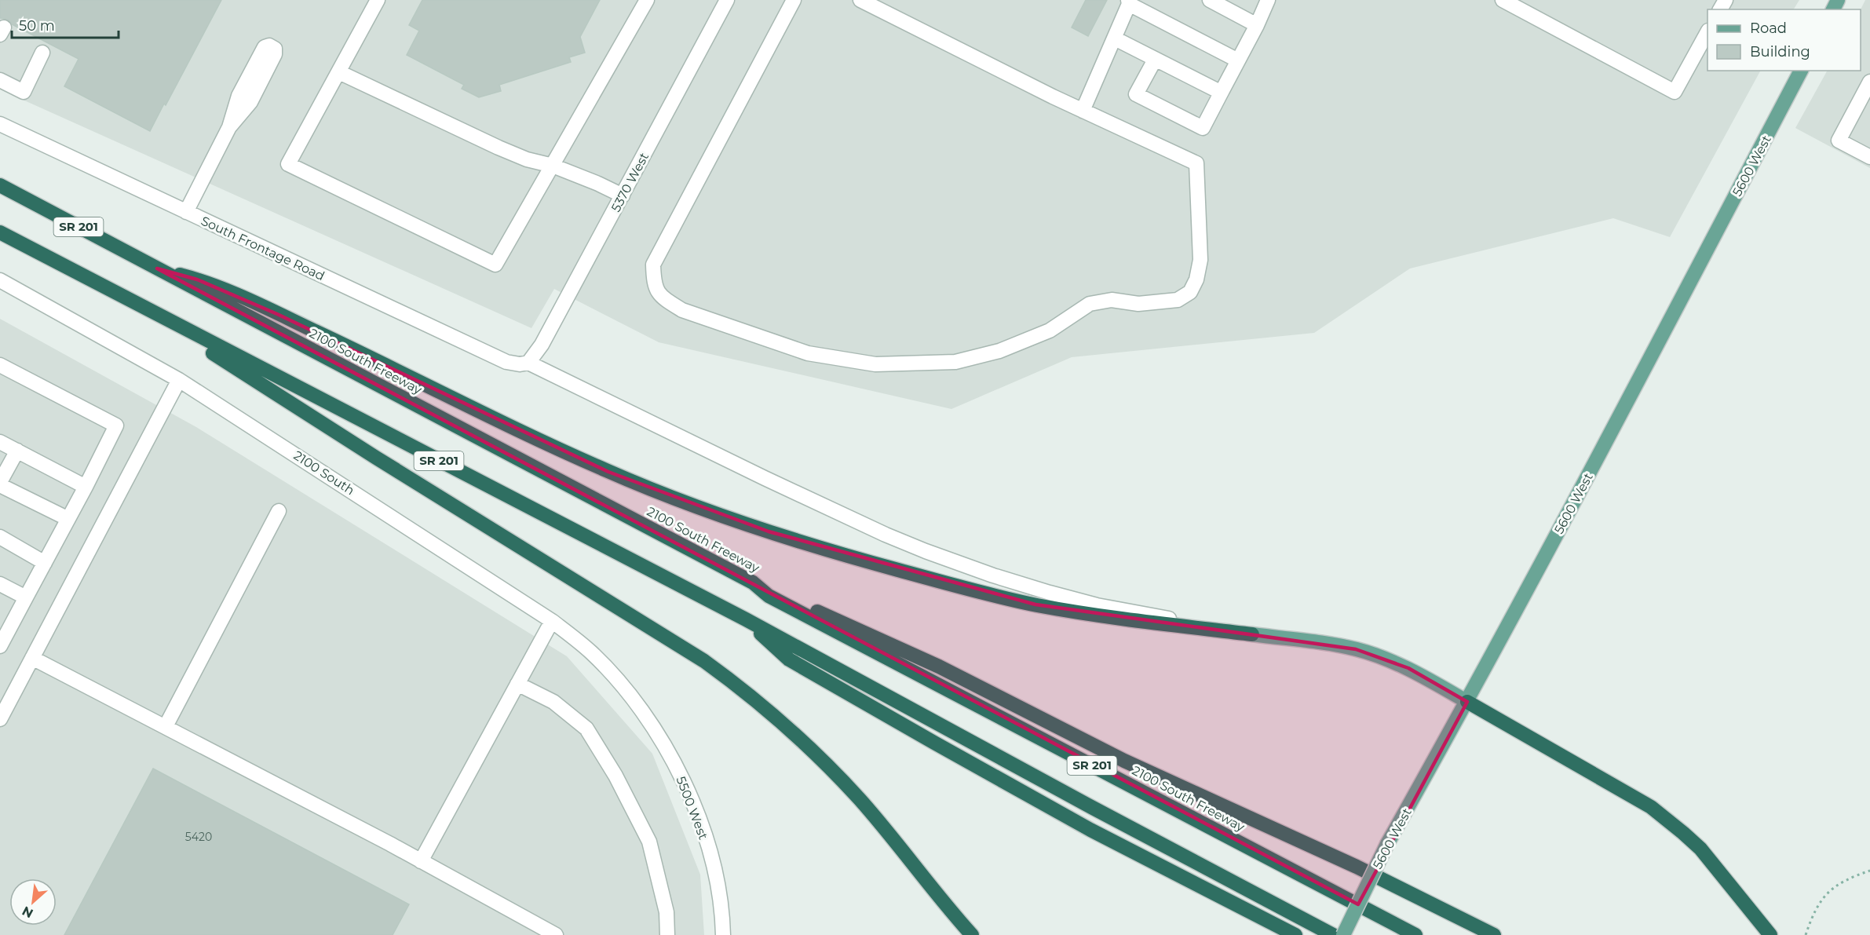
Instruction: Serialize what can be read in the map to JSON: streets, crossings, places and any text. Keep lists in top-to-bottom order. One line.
{"streets":{"highway":["SR 201","2100 South Freeway"],"main road":["5600 West"],"street":["5370 West","South Frontage Road","2100 South","5500 West"]},"crossings":[["5370 West","South Frontage Road"],["2100 South","5500 West"]],"house_numbers":["5420"],"legend":["Road","Building"],"scale_bar":"50 m","north":"bottom left"}
